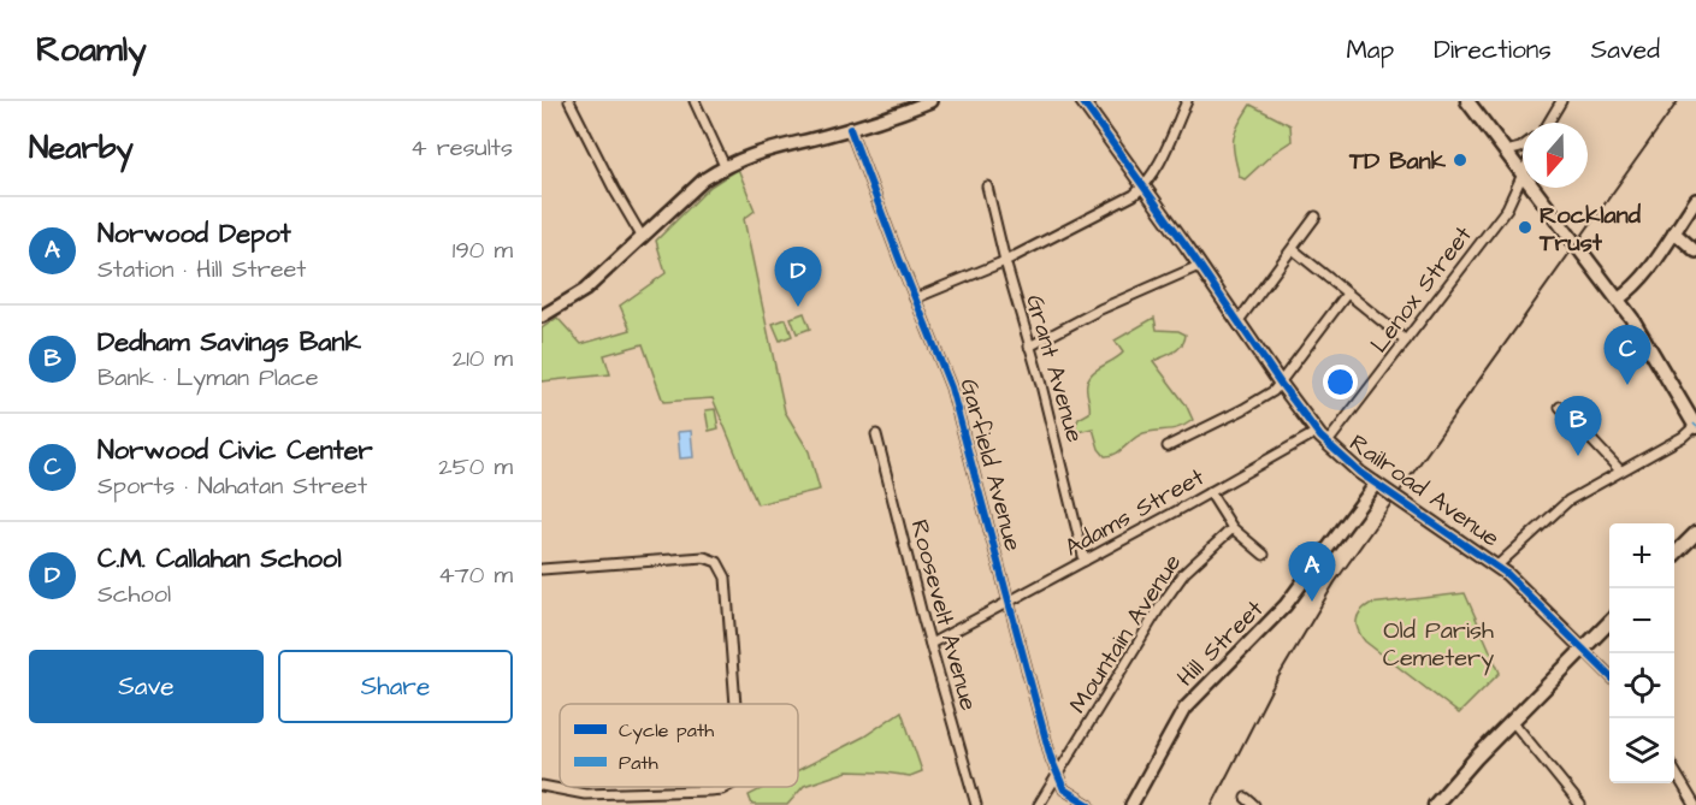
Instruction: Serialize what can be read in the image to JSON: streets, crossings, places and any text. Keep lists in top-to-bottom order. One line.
{"streets":{"street":["Lenox Street","Grant Avenue","Garfield Avenue","Railroad Avenue","Adams Street","Roosevelt Avenue","Mountain Avenue","Hill Street"]},"crossings":[["Lenox Street","Railroad Avenue"],["Grant Avenue","Adams Street"],["Garfield Avenue","Adams Street"],["Garfield Avenue","Mountain Avenue"],["Railroad Avenue","Adams Street"],["Railroad Avenue","Hill Street"],["Adams Street","Roosevelt Avenue"]],"parks":["Old Parish Cemetery"],"places":["TD Bank","Rockland Trust"],"legend":["Cycle path","Path"],"north":"bottom","page":{"header":"Roamly","nav":["Map","Directions","Saved"],"heading":["Nearby","4 results"],"list":[{"mark":"A","name":"Norwood Depot","note":"Station · Hill Street","value":"190 m"},{"mark":"B","name":"Dedham Savings Bank","note":"Bank · Lyman Place","value":"210 m"},{"mark":"C","name":"Norwood Civic Center","note":"Sports · Nahatan Street","value":"250 m"},{"mark":"D","name":"C.M. Callahan School","note":"School","value":"470 m"}],"pins":["D","C","B","A"],"map_buttons":["+","−"],"buttons":["Save","Share"]}}
